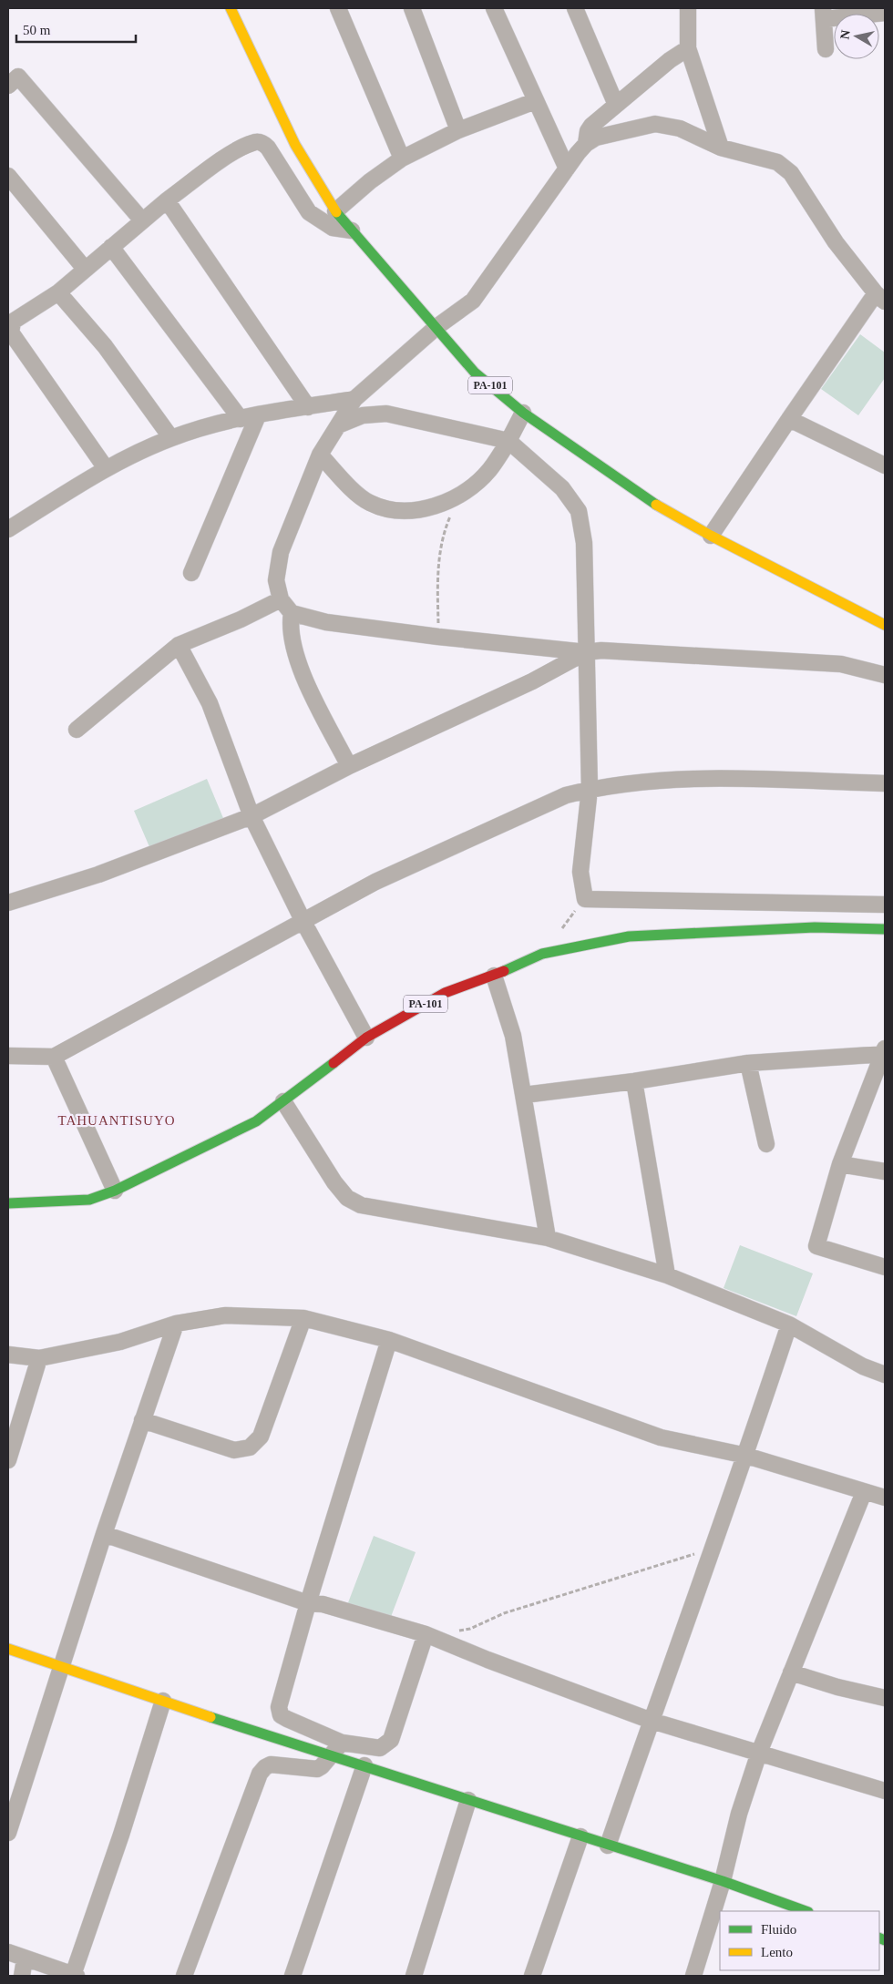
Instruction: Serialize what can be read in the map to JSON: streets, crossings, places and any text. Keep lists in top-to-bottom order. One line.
{"streets":{"main road":["PA-101"]},"districts":["TAHUANTISUYO"],"legend":["Fluido","Lento"],"scale_bar":"50 m","north":"left"}
